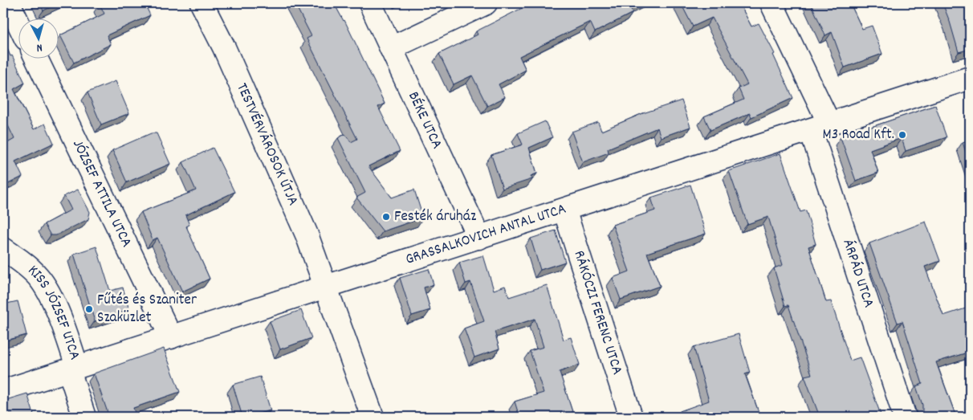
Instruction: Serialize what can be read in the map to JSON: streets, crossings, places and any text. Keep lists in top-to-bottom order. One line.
{"streets":{"street":["BÉKE UTCA","TESTVÉRVÁROSOK ÚTJA","JÓZSEF ATTILA UTCA","GRASSALKOVICH ANTAL UTCA","ÁRPÁD UTCA","RÁKÓCZI FERENC UTCA","KISS JÓZSEF UTCA"]},"crossings":[["BÉKE UTCA","GRASSALKOVICH ANTAL UTCA"],["TESTVÉRVÁROSOK ÚTJA","GRASSALKOVICH ANTAL UTCA"],["JÓZSEF ATTILA UTCA","GRASSALKOVICH ANTAL UTCA"],["GRASSALKOVICH ANTAL UTCA","ÁRPÁD UTCA"],["GRASSALKOVICH ANTAL UTCA","RÁKÓCZI FERENC UTCA"],["GRASSALKOVICH ANTAL UTCA","KISS JÓZSEF UTCA"]],"places":["M3 Road Kft.","Festék áruház","Fűtés és Szaniter Szaküzlet"],"north":"bottom"}
